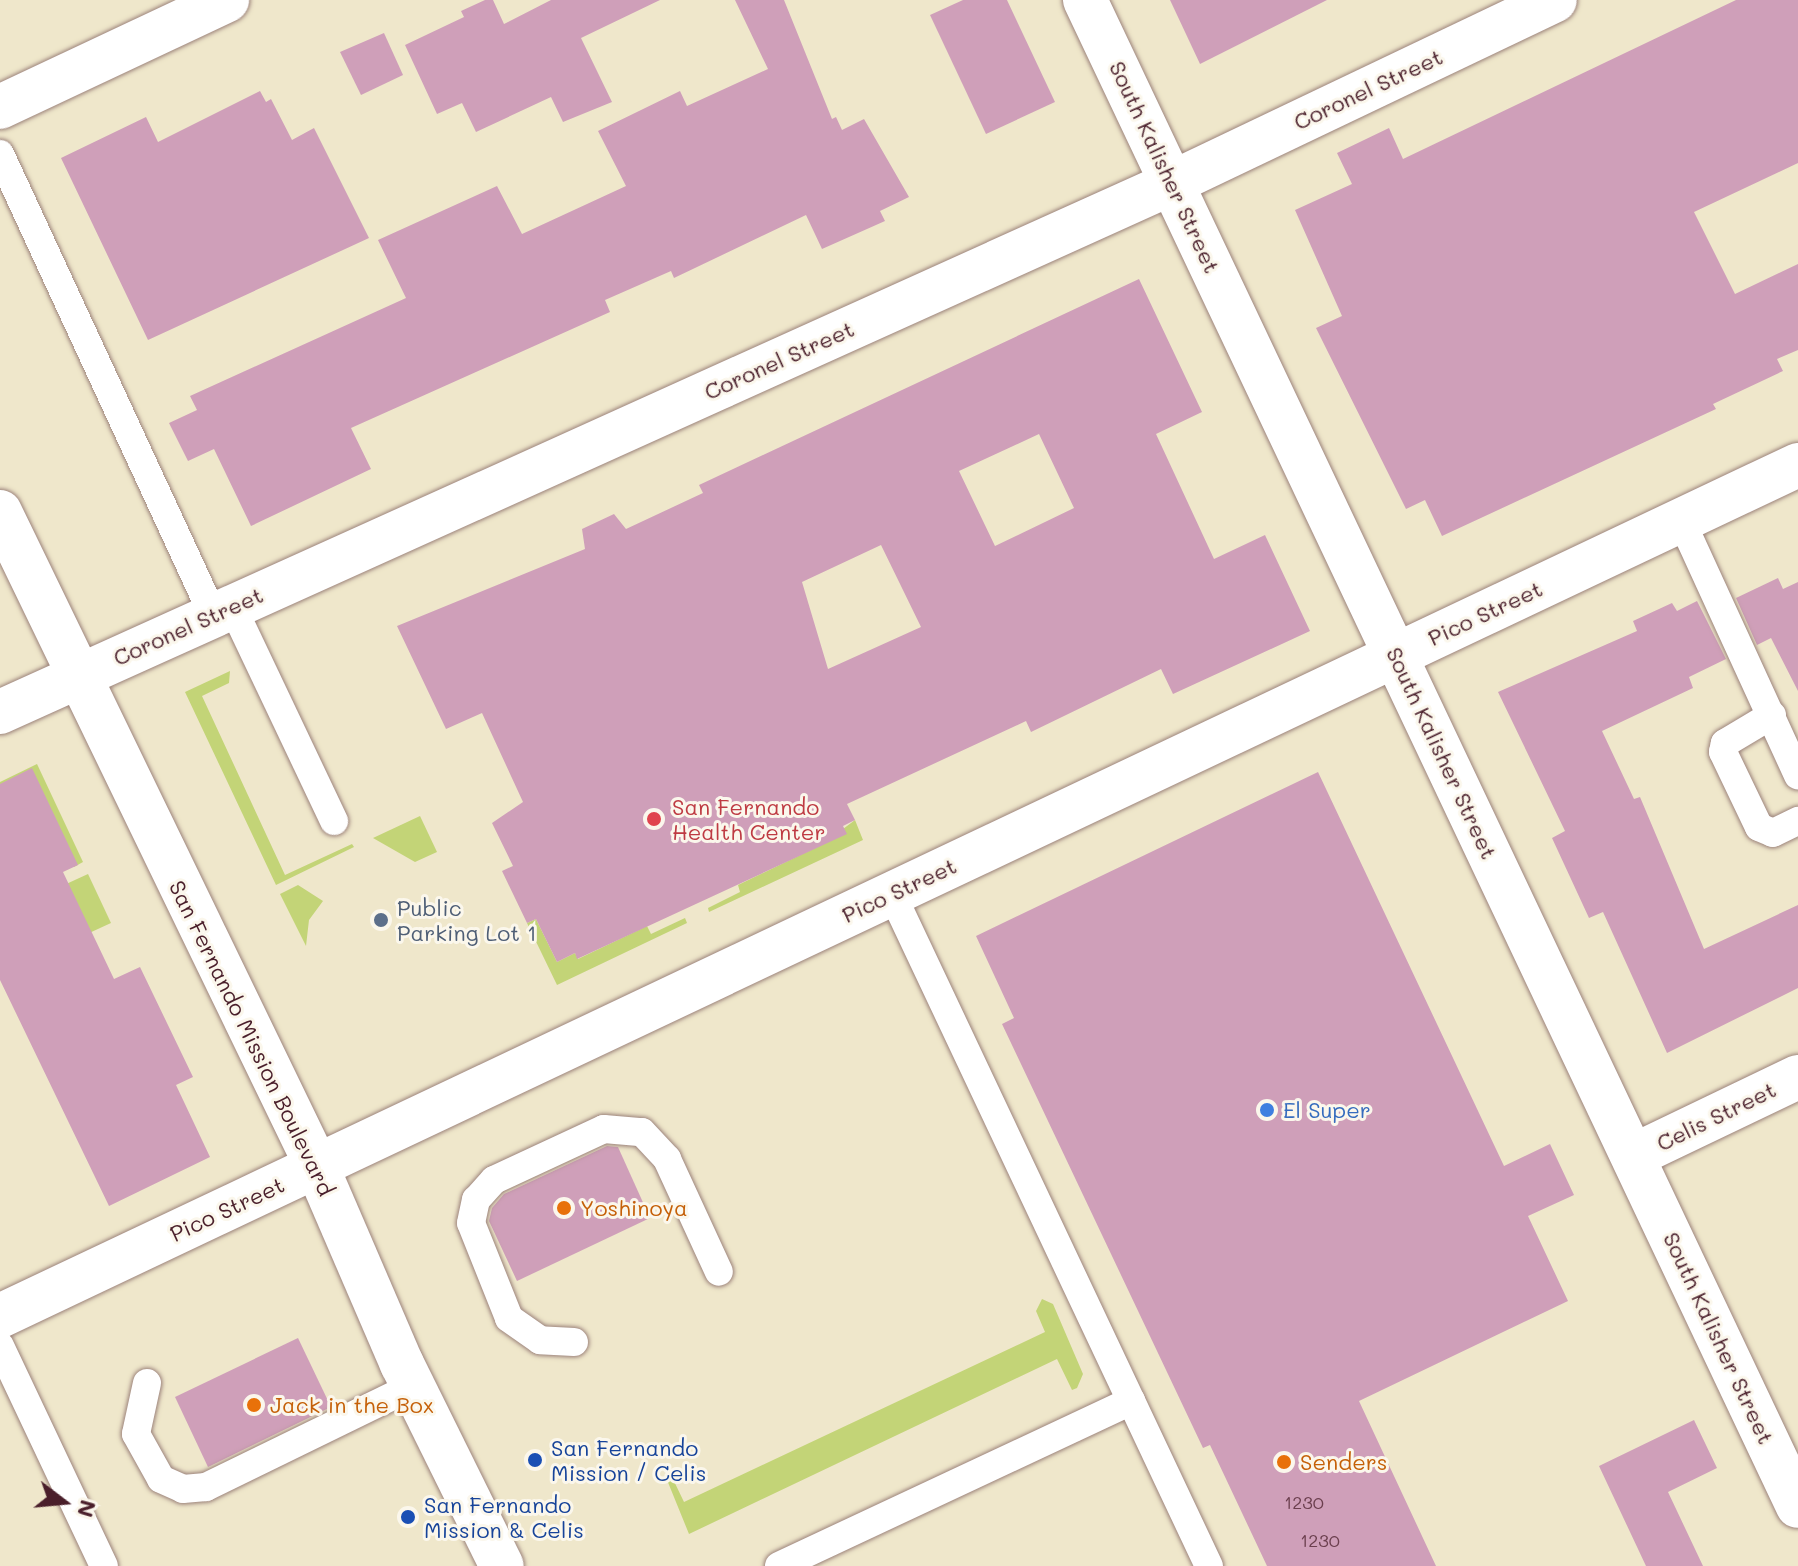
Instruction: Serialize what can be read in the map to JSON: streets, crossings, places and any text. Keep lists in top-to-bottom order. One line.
{"streets":{"street":["Coronel Street","South Kalisher Street","Pico Street","San Fernando Mission Boulevard","Celis Street"]},"crossings":[["Coronel Street","South Kalisher Street"],["Coronel Street","San Fernando Mission Boulevard"],["South Kalisher Street","Pico Street"],["South Kalisher Street","Celis Street"],["Pico Street","San Fernando Mission Boulevard"]],"places":["San Fernando Health Center","Public Parking Lot 1","El Super","Yoshinoya","Jack in the Box","San Fernando Mission / Celis","Senders","San Fernando Mission & Celis"],"house_numbers":["1230","1230"],"north":"right"}
